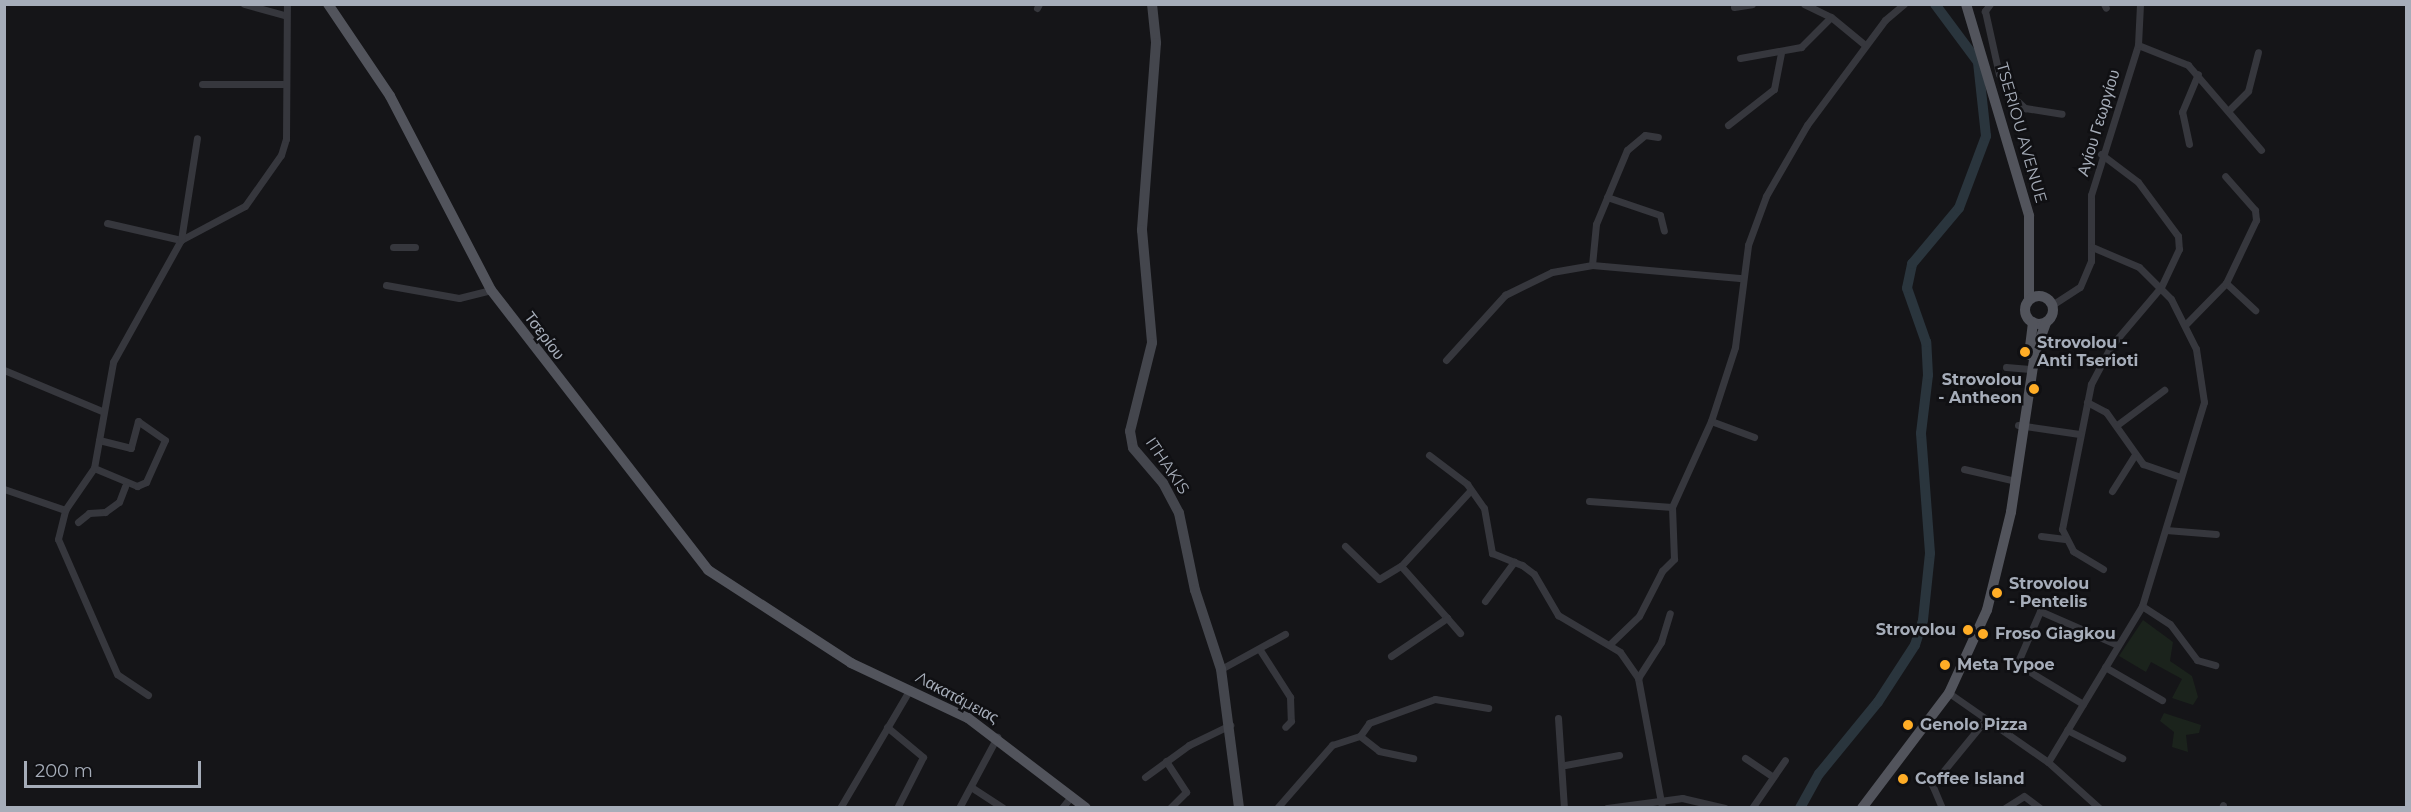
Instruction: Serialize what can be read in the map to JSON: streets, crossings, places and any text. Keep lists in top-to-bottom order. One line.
{"streets":{"main road":["TSERIOU AVENUE","Τσερίου","ITHAKIS","Λακατάμειας"],"street":["Αγίου Γεωργίου"]},"crossings":[["Αγίου Γεωργίου","TSERIOU AVENUE"],["Τσερίου","Λακατάμειας"]],"places":["Strovolou - Anti Tserioti","Strovolou - Antheon","Strovolou - Pentelis","Strovolou","Froso Giagkou","Meta Typoe","Genolo Pizza","Coffee Island"],"scale_bar":"200 m"}
